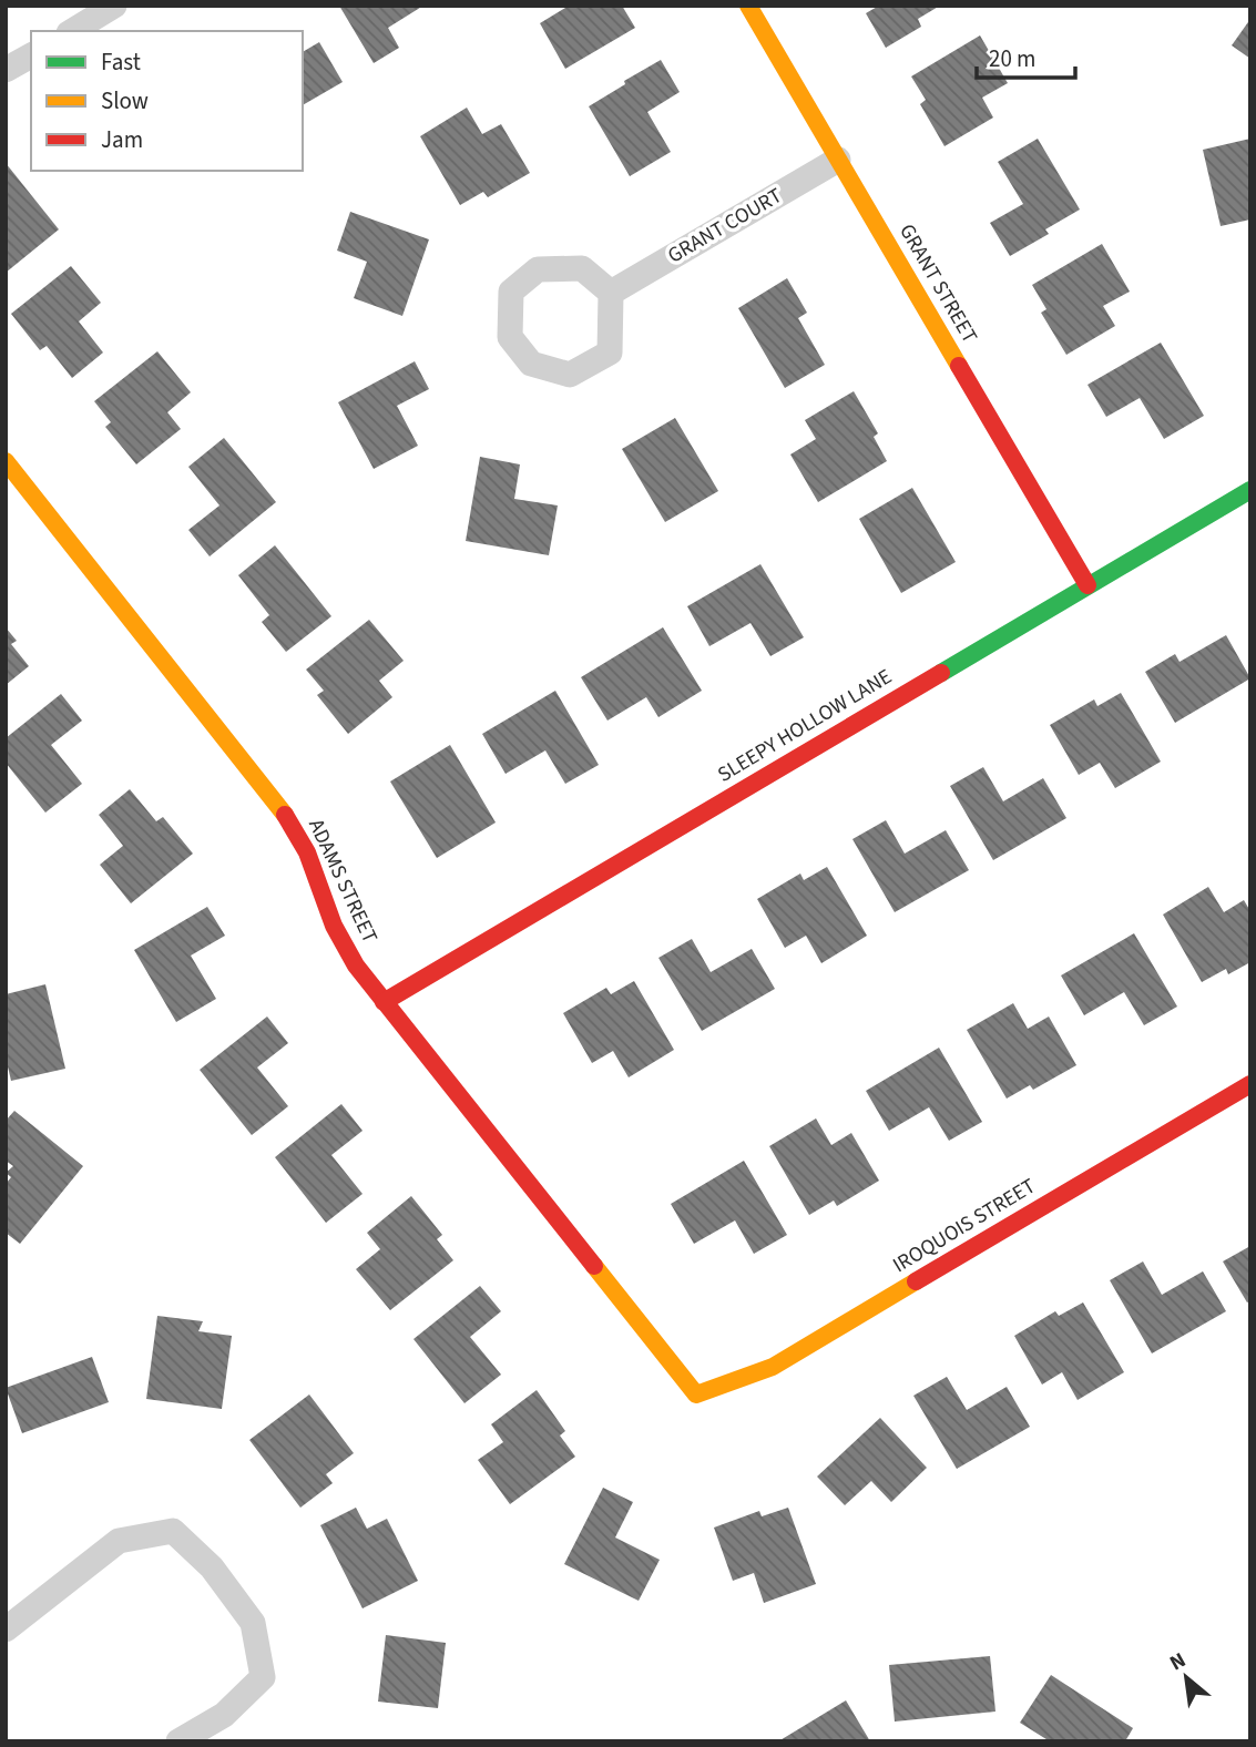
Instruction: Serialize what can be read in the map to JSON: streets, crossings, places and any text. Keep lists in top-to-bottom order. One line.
{"streets":{"street":["GRANT COURT","GRANT STREET","SLEEPY HOLLOW LANE","ADAMS STREET","IROQUOIS STREET"]},"crossings":[["GRANT COURT","GRANT STREET"],["GRANT STREET","SLEEPY HOLLOW LANE"],["SLEEPY HOLLOW LANE","ADAMS STREET"],["ADAMS STREET","IROQUOIS STREET"]],"legend":["Fast","Slow","Jam"],"scale_bar":"20 m","north":"top left"}
